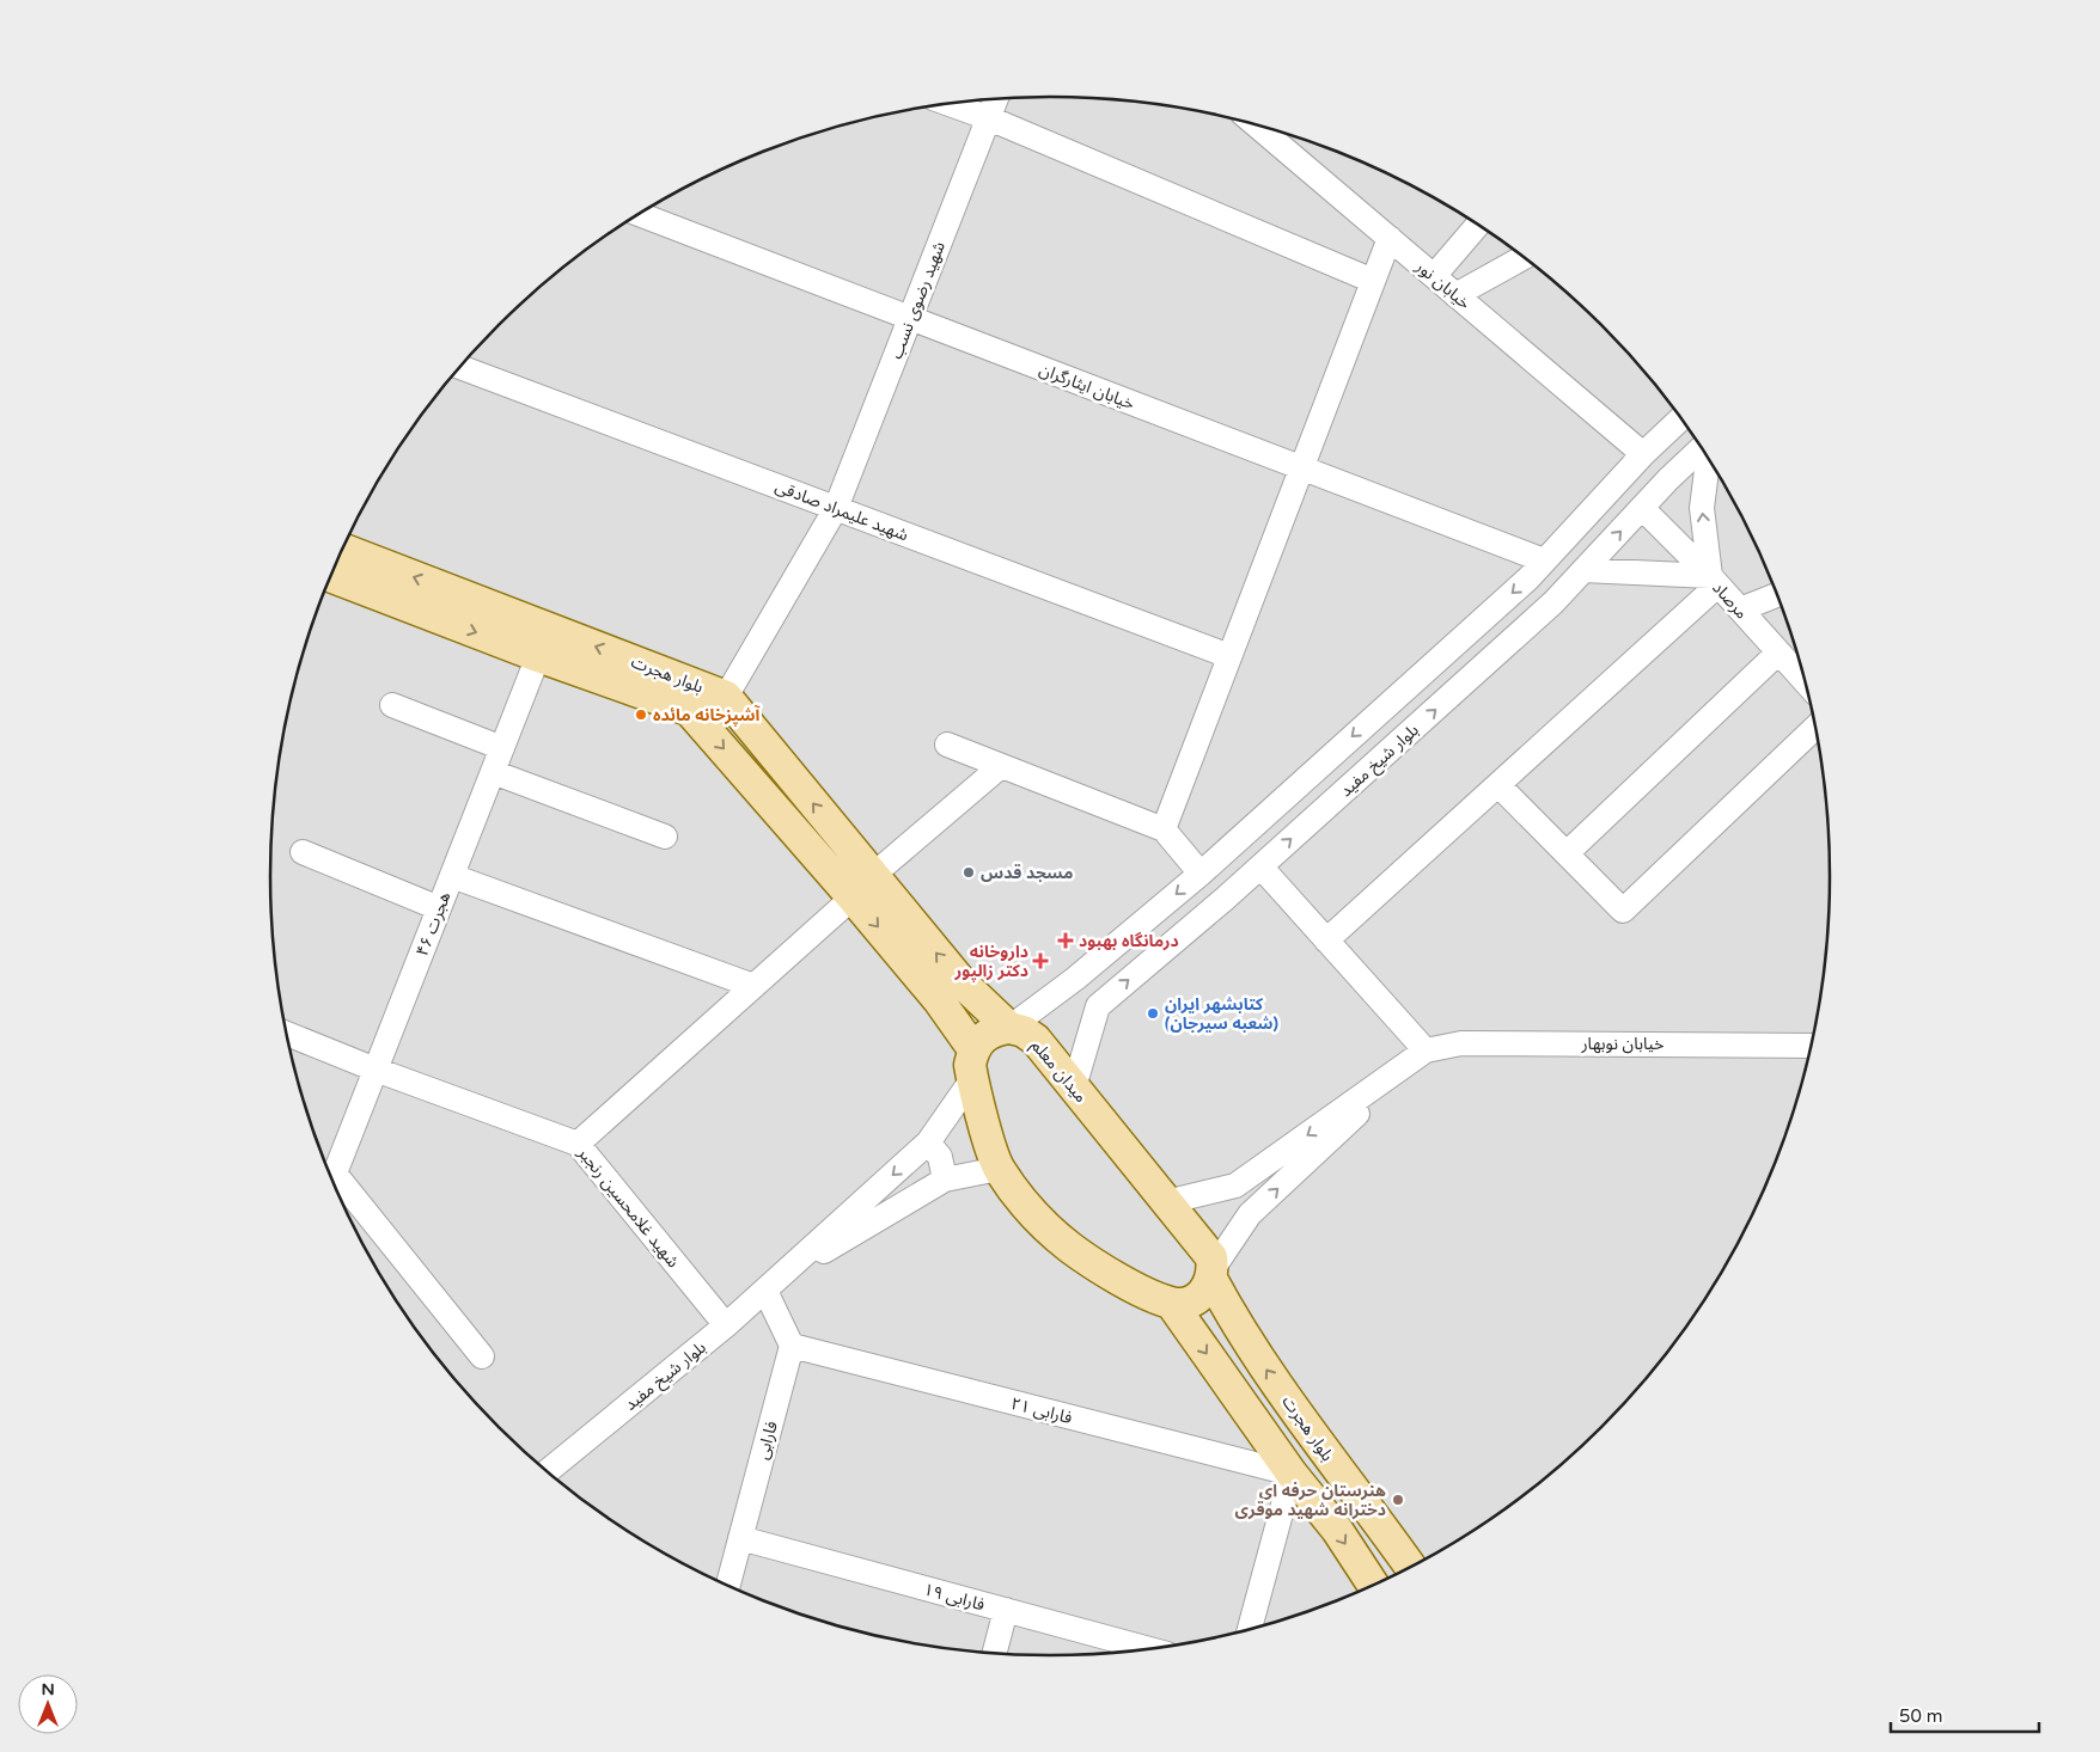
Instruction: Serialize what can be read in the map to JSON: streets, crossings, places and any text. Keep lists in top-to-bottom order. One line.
{"streets":{"main road":["بلوار هجرت","میدان معلم"],"street":["خیابان نور","شهید رضوی نسب","خیابان ایثارگران","شهید علیمراد صادقی","مرصاد","بلوار شیخ مفید","هجرت ۴۶","خیابان نوبهار","شهید غلامحسین رنجبر","فارابی ۲۱","فارابی","فارابی ۱۹"]},"crossings":[["شهید رضوی نسب","خیابان ایثارگران"],["شهید رضوی نسب","شهید علیمراد صادقی"],["شهید رضوی نسب","بلوار هجرت"],["مرصاد","بلوار شیخ مفید"],["بلوار هجرت","هجرت ۴۶"],["بلوار هجرت","میدان معلم"],["بلوار شیخ مفید","شهید غلامحسین رنجبر"],["هجرت ۴۶","شهید غلامحسین رنجبر"],["فارابی ۲۱","فارابی"],["فارابی","فارابی ۱۹"]],"places":{"other":["آشپزخانه مائده","مسجد قدس","کتابشهر ایران (شعبه سیرجان)","هنرستان حرفه ای دخترانه شهید موقری"],"health":["درمانگاه بهبود","داروخانه دکتر زالپور"]},"scale_bar":"50 m","north":"top"}
